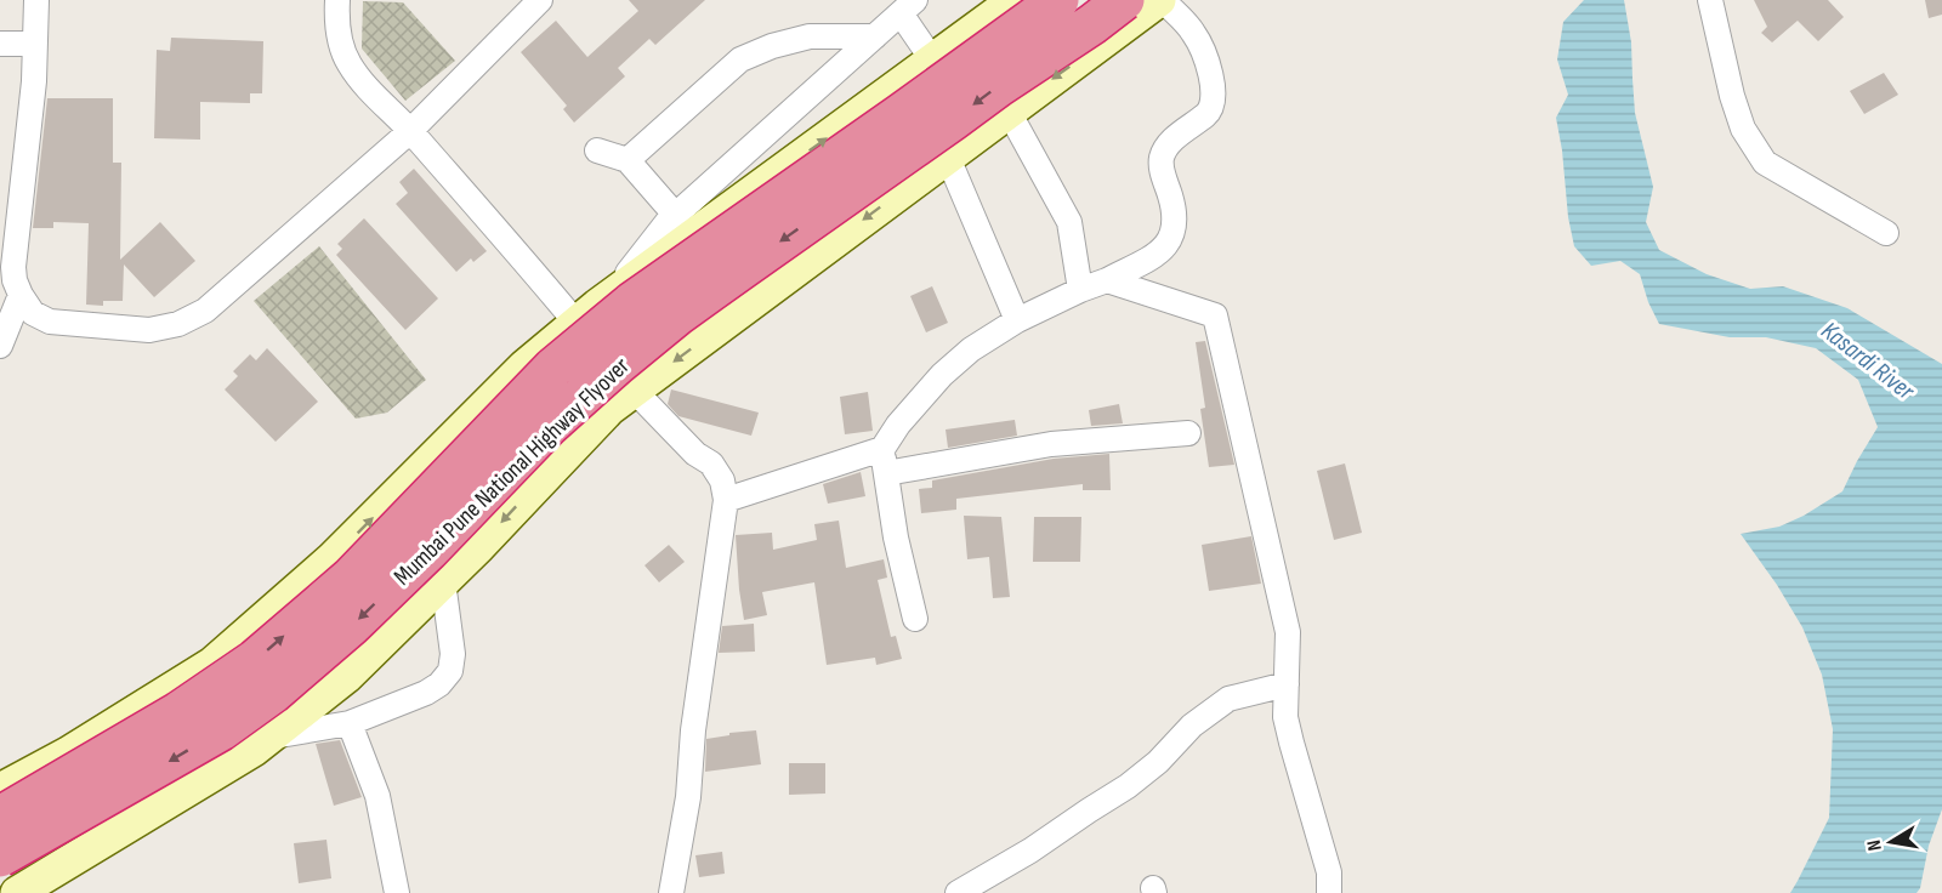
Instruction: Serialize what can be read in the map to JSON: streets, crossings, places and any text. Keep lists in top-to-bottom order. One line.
{"streets":{"highway":["Mumbai Pune National Highway Flyover"]},"water":["Kasardi River"],"north":"left"}
